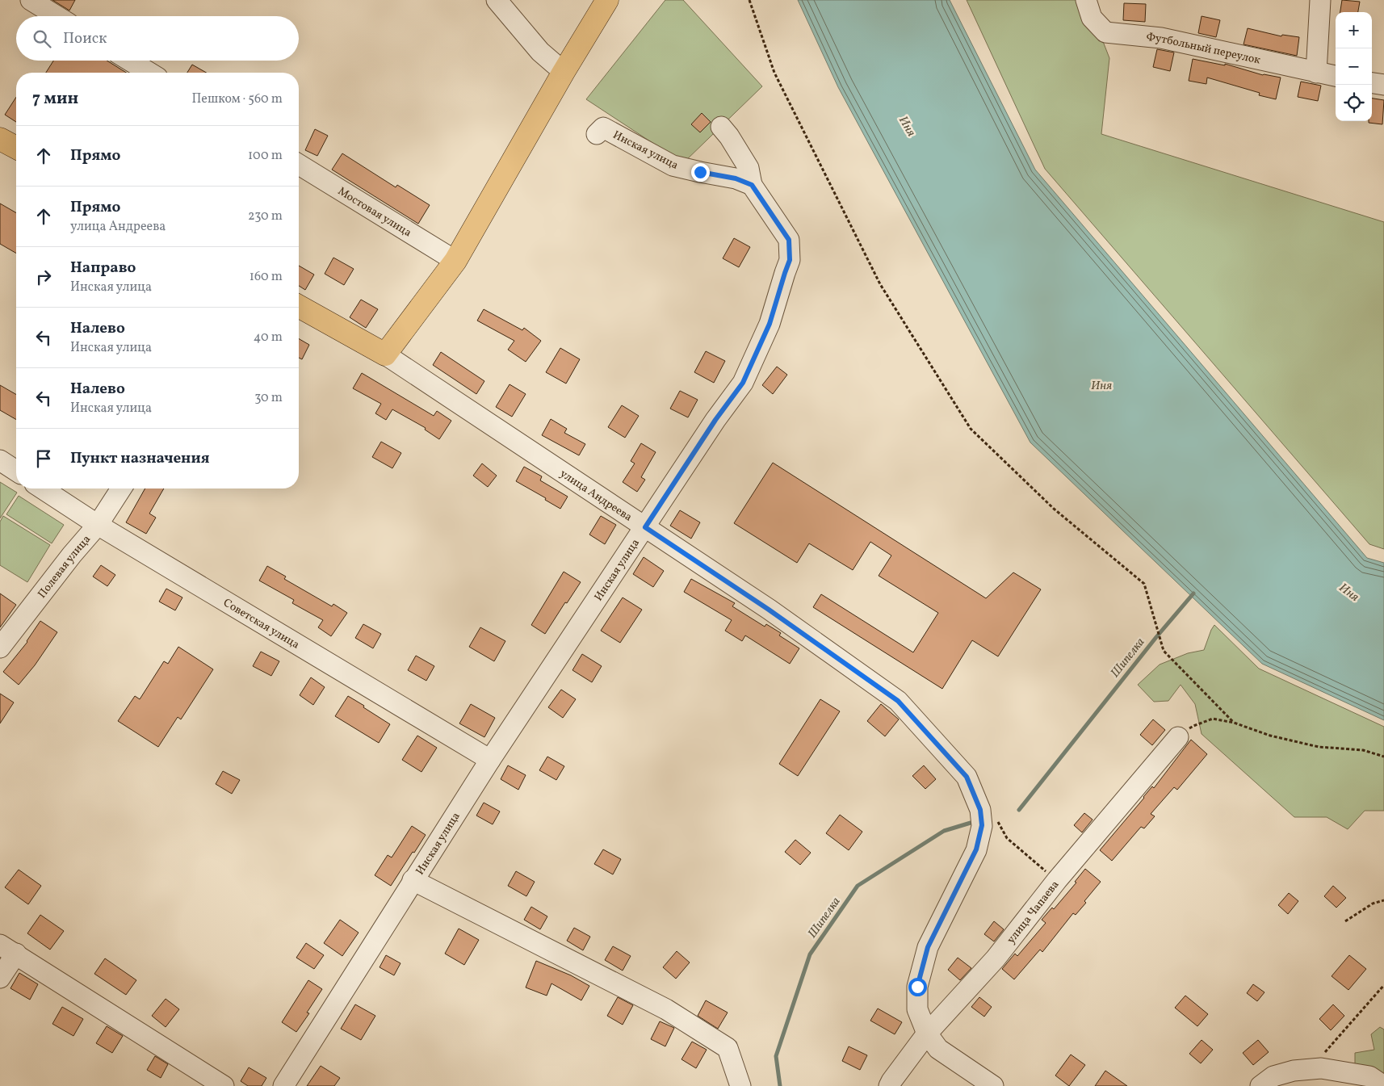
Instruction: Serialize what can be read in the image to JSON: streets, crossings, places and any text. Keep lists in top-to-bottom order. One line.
{"streets":{"main road":["улица Андреева"],"street":["Футбольный переулок","Инская улица","Мостовая улица","Полевая улица","Советская улица","улица Чапаева"]},"crossings":[["Инская улица","улица Андреева"],["Инская улица","Советская улица"],["улица Андреева","улица Чапаева"],["Полевая улица","Советская улица"]],"water":["Иня","Шипелка"],"page":{"map_buttons":["+","−"],"search":"Поиск","heading":["7 мин","Пешком · 560 m"],"list":[["Прямо","100 m"],["Прямо","улица Андреева","230 m"],["Направо","Инская улица","160 m"],["Налево","Инская улица","40 m"],["Налево","Инская улица","30 m"],"Пункт назначения"]}}
